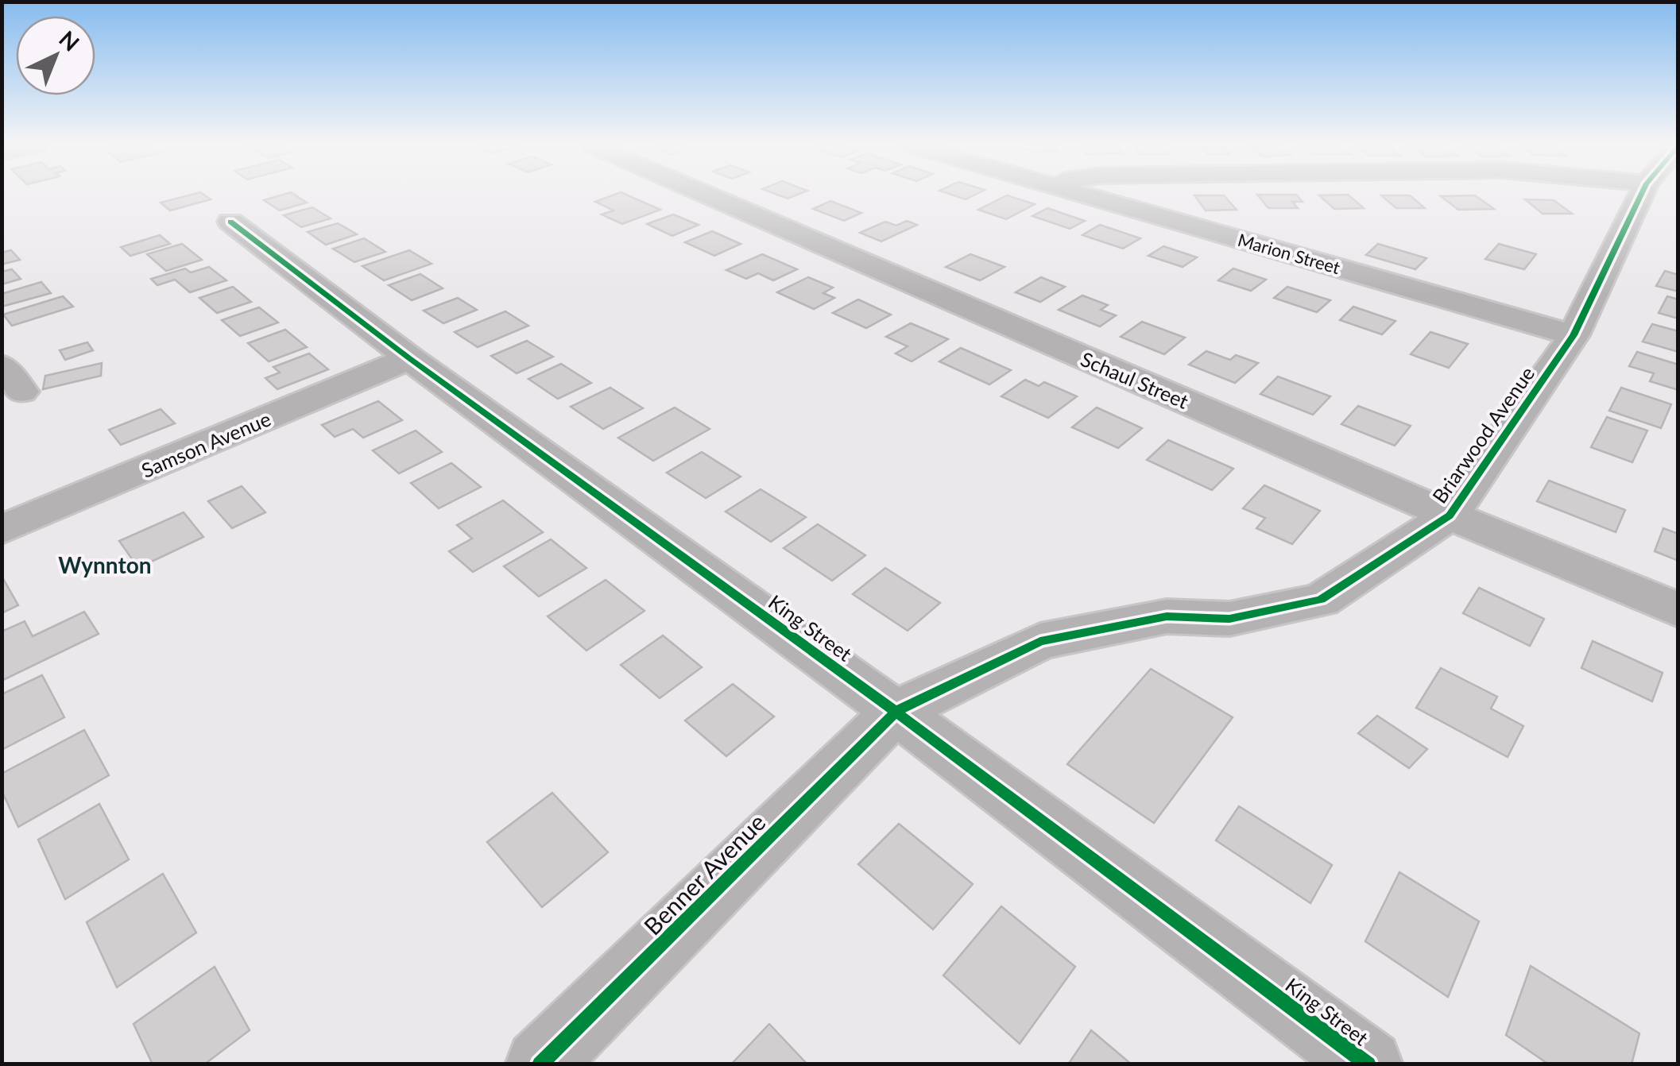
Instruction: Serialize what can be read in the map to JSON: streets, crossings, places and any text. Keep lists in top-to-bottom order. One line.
{"streets":{"street":["Marion Street","Schaul Street","Briarwood Avenue","Samson Avenue","King Street","Benner Avenue"]},"crossings":[["Marion Street","Briarwood Avenue"],["Schaul Street","Briarwood Avenue"],["Briarwood Avenue","King Street"],["Briarwood Avenue","Benner Avenue"],["Samson Avenue","King Street"],["King Street","Benner Avenue"]],"districts":["Wynnton"],"north":"top right"}
